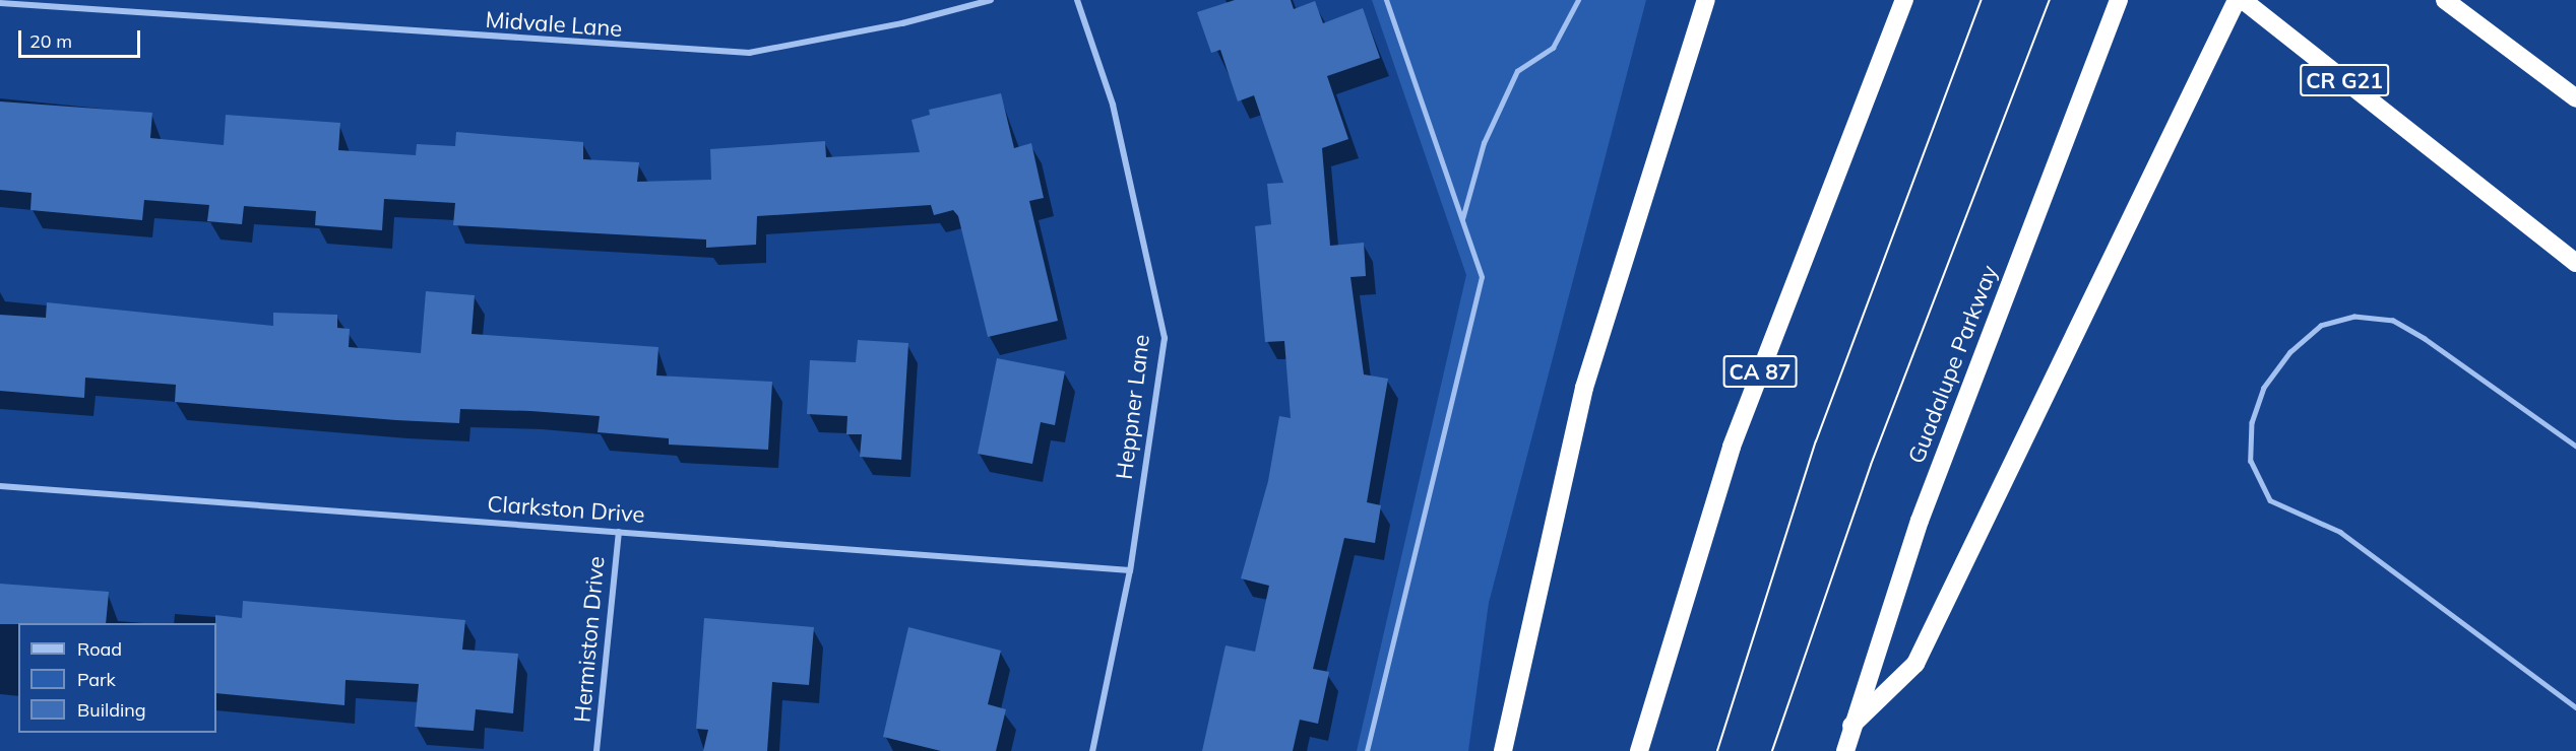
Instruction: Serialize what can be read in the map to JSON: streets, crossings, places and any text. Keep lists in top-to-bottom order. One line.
{"streets":{"highway":["CR G21","Guadalupe Parkway","CA 87"],"street":["Midvale Lane","Heppner Lane","Clarkston Drive","Hermiston Drive"]},"crossings":[["Heppner Lane","Clarkston Drive"],["Clarkston Drive","Hermiston Drive"]],"legend":["Road","Park","Building"],"scale_bar":"20 m"}
